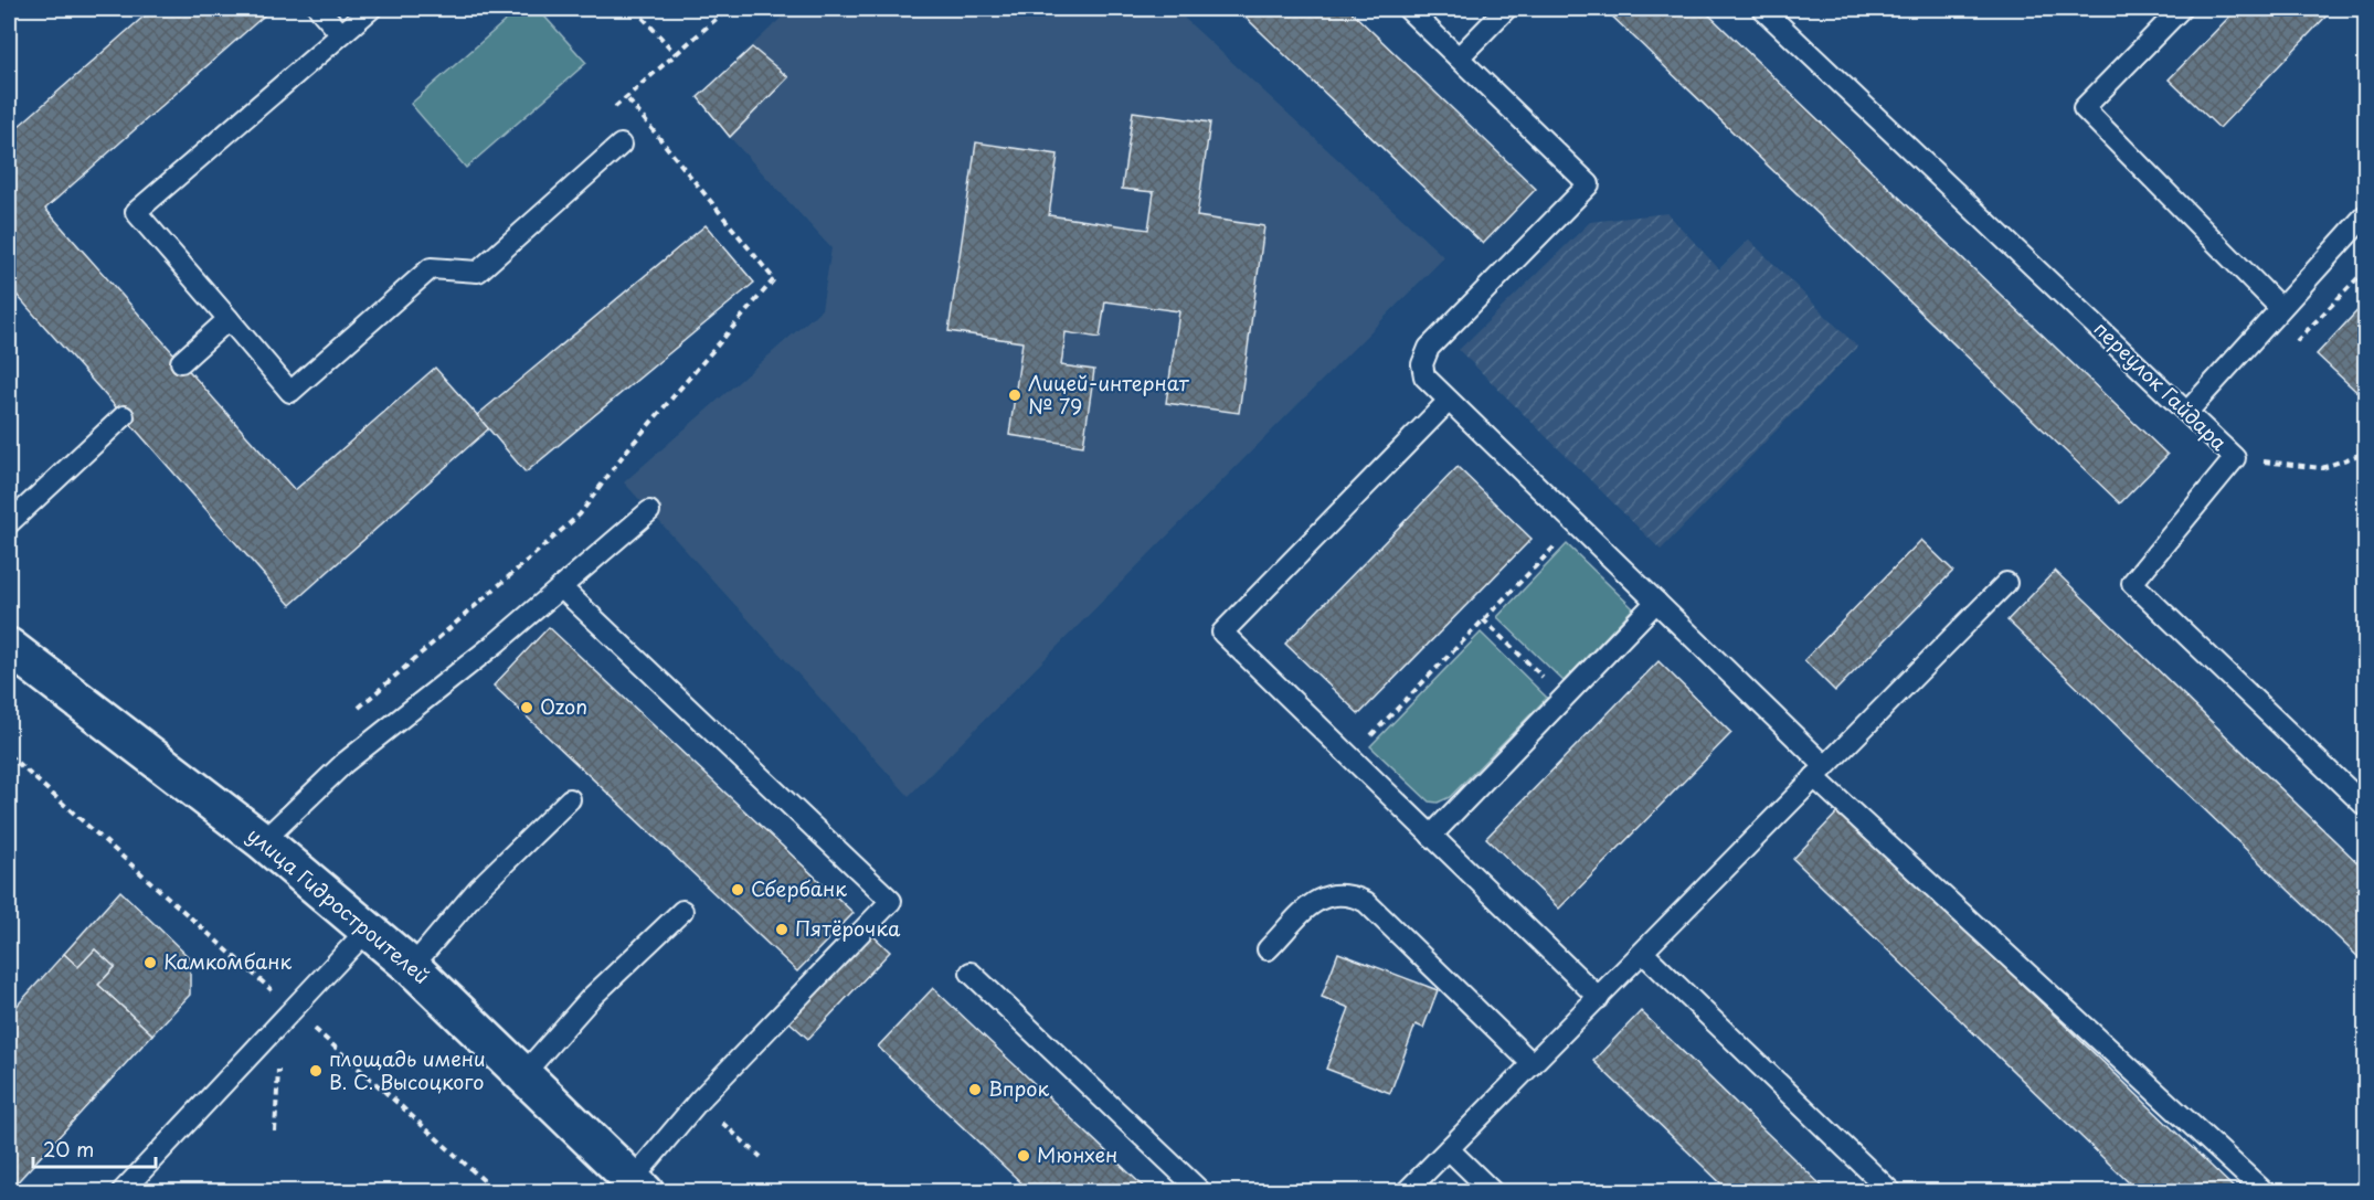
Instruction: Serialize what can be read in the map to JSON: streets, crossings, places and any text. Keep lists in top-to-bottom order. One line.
{"streets":{"main road":["улица Гидростроителей"],"lane":["переулок Гайдара"]},"places":["Лицей-интернат № 79","Ozon","Сбербанк","Пятёрочка","Камкомбанк","площадь имени В. С. Высоцкого","Впрок","Мюнхен"],"scale_bar":"20 m"}
